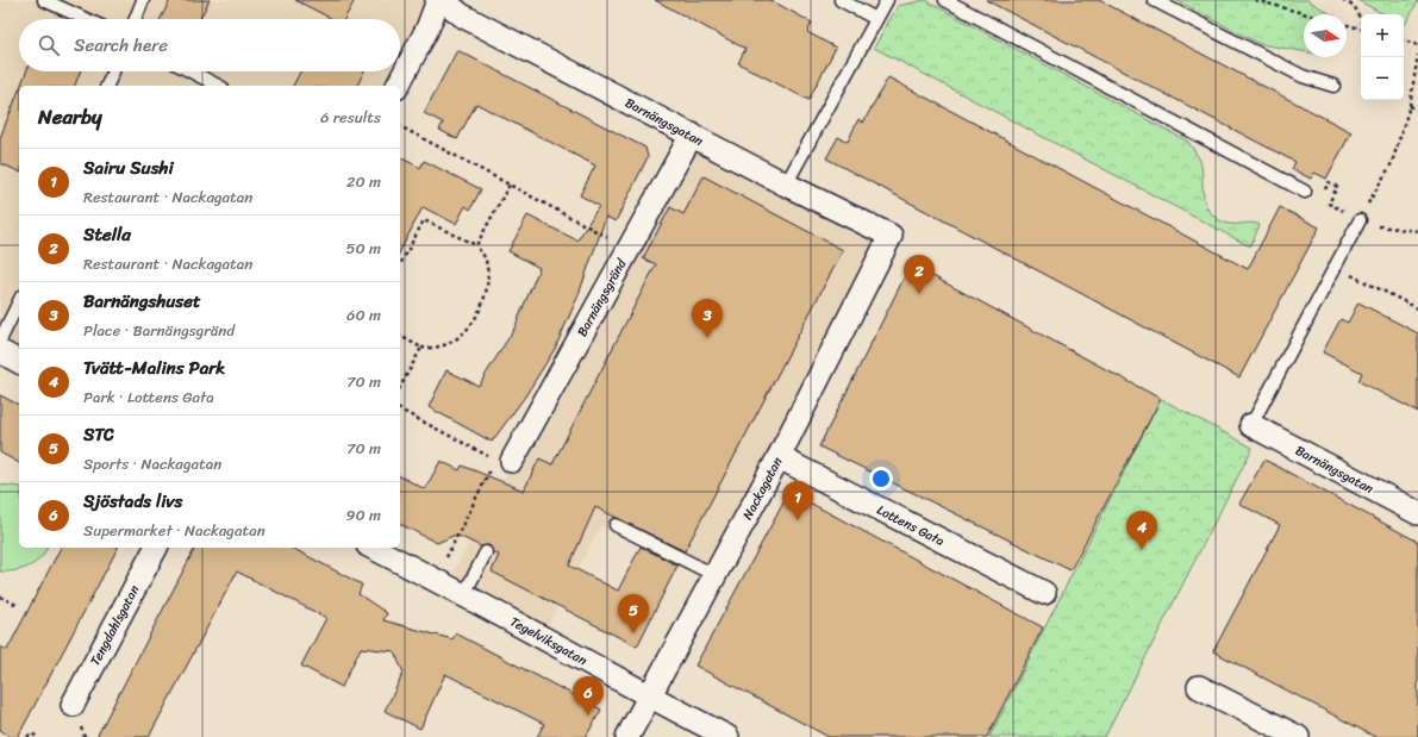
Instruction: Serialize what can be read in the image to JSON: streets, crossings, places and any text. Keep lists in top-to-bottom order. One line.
{"streets":{"street":["Barnängsgatan","Barnängsgränd","Nackagatan","Lottens Gata","Tengdahlsgatan","Tegelviksgatan"]},"crossings":[["Barnängsgatan","Barnängsgränd"],["Barnängsgatan","Nackagatan"],["Nackagatan","Lottens Gata"],["Nackagatan","Tegelviksgatan"]],"north":"right","page":{"map_buttons":["+","−"],"search":"Search here","heading":["Nearby","6 results"],"list":[{"mark":"1","name":"Sairu Sushi","note":"Restaurant · Nackagatan","value":"20 m"},{"mark":"2","name":"Stella","note":"Restaurant · Nackagatan","value":"50 m"},{"mark":"3","name":"Barnängshuset","note":"Place · Barnängsgränd","value":"60 m"},{"mark":"4","name":"Tvätt-Malins Park","note":"Park · Lottens Gata","value":"70 m"},{"mark":"5","name":"STC","note":"Sports · Nackagatan","value":"70 m"},{"mark":"6","name":"Sjöstads livs","note":"Supermarket · Nackagatan","value":"90 m"}],"pins":["2","3","1","4","5","6"]}}
